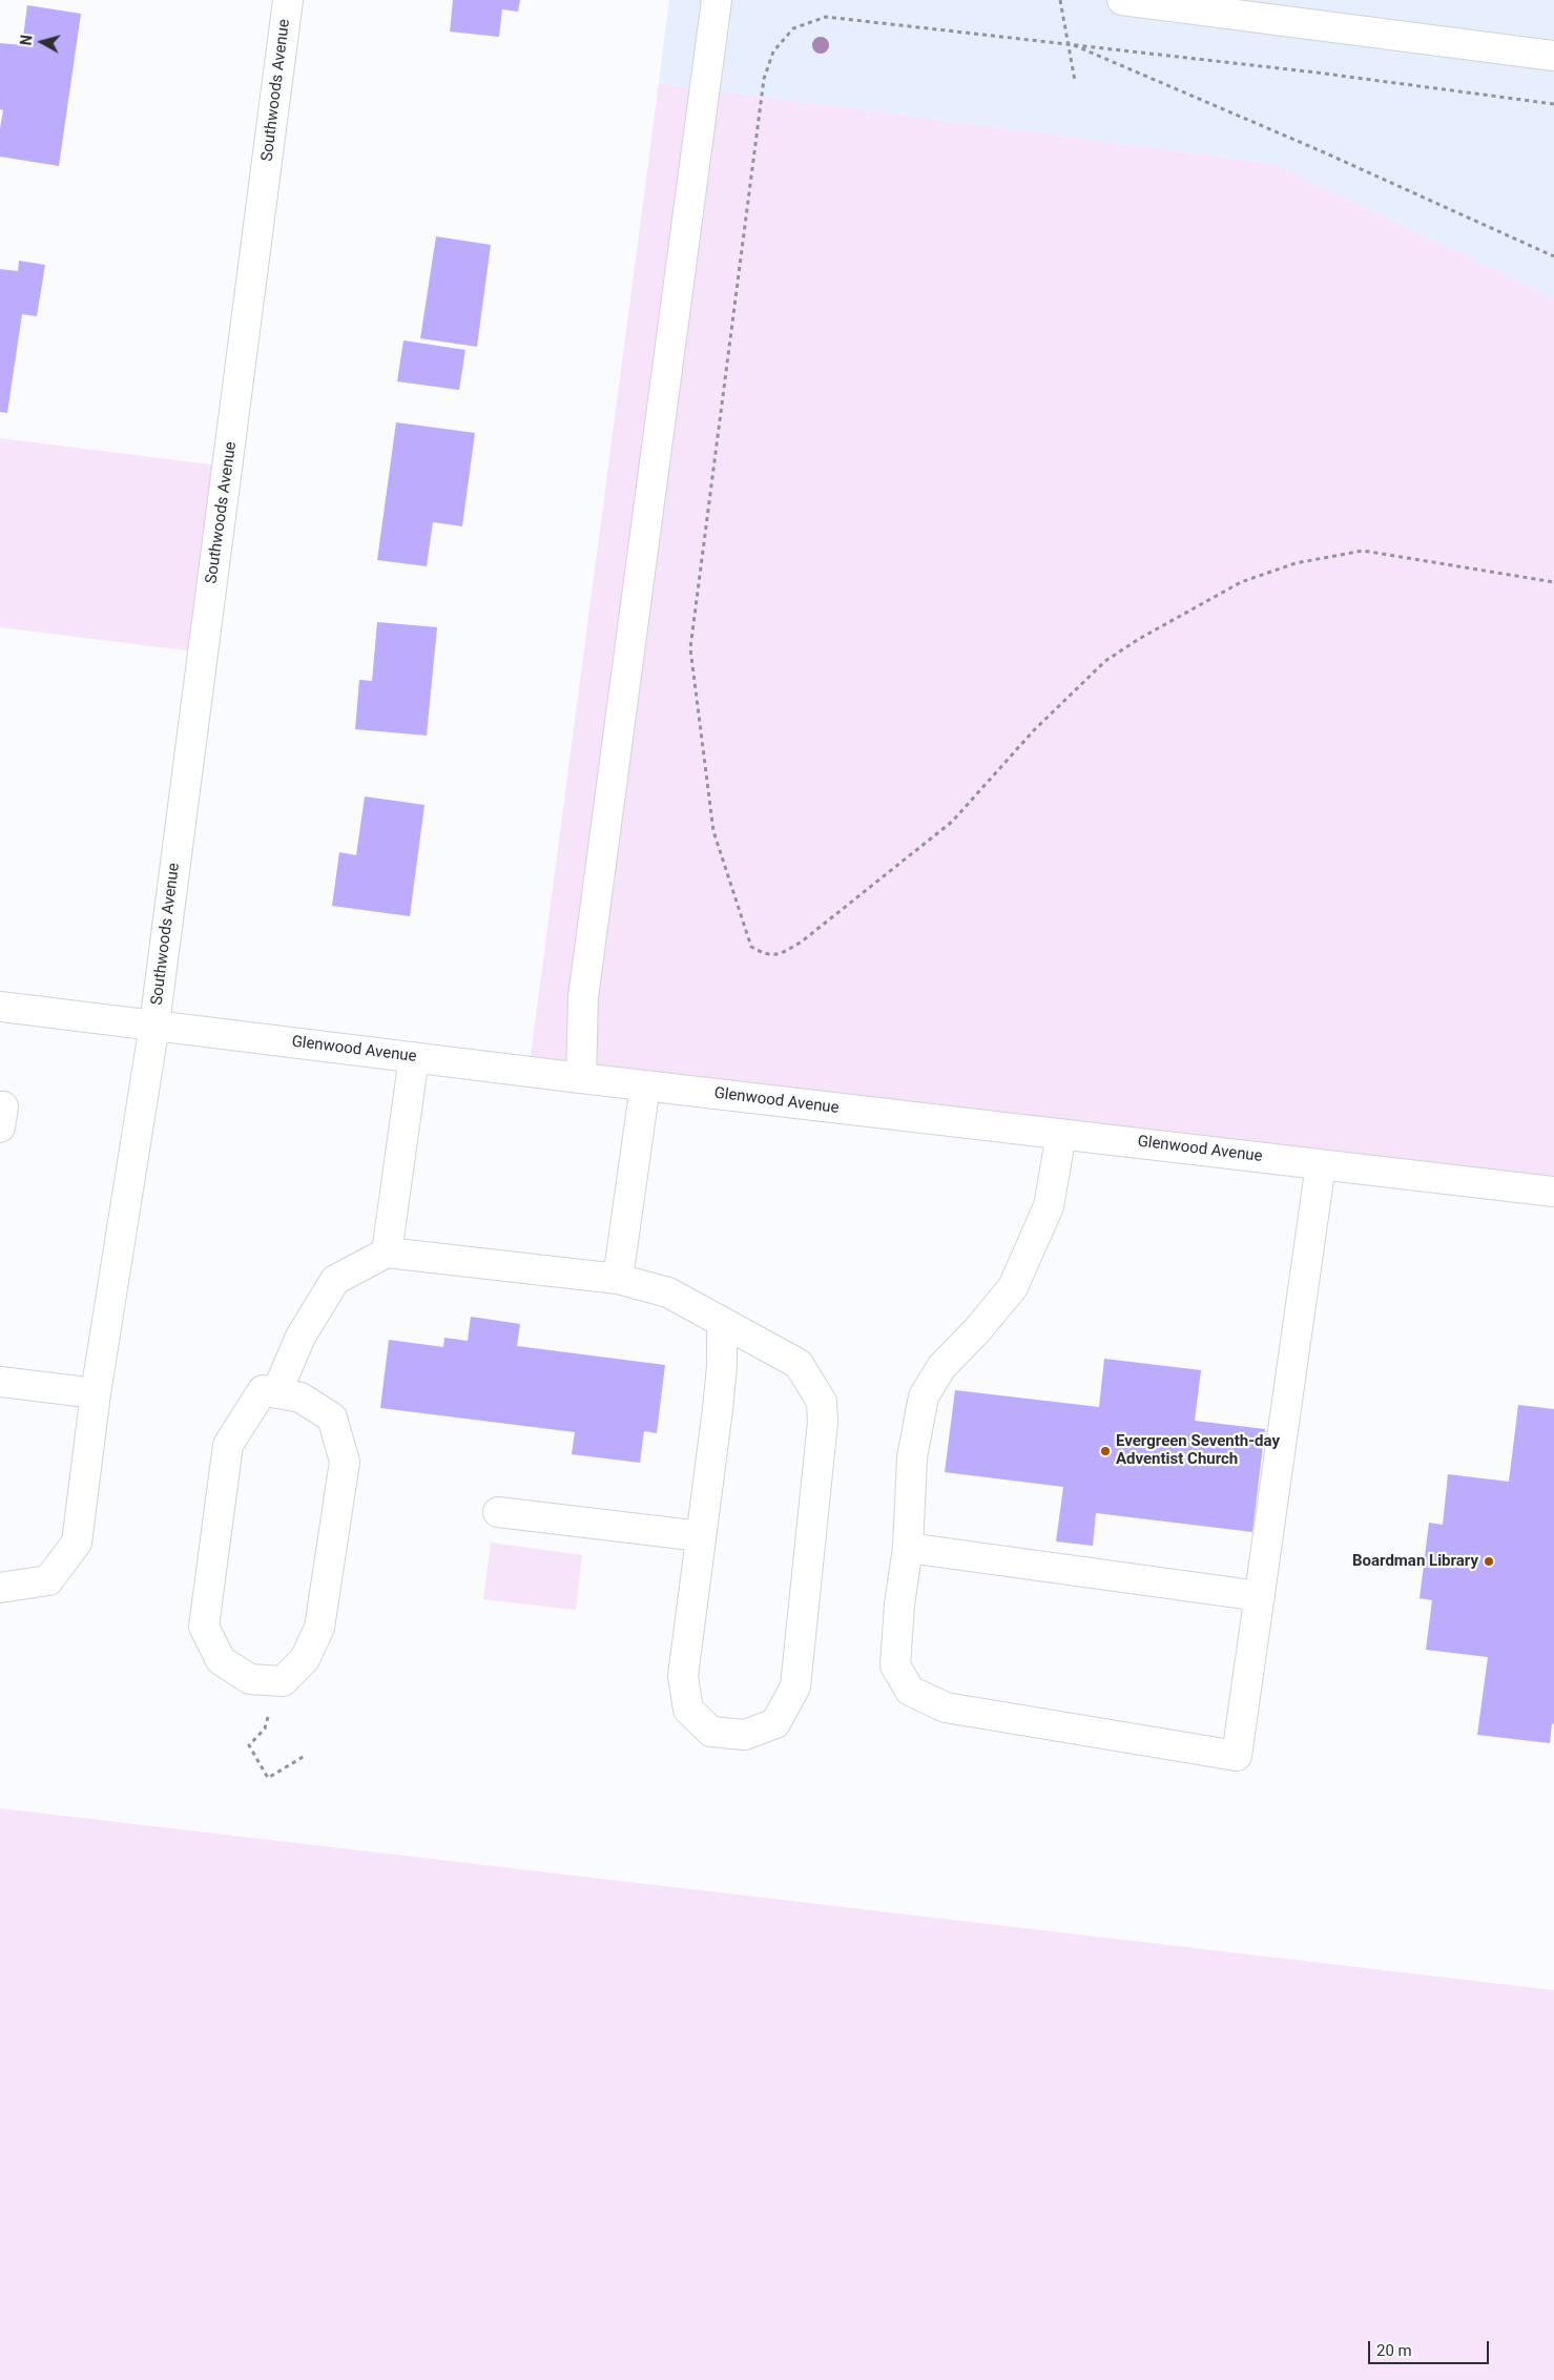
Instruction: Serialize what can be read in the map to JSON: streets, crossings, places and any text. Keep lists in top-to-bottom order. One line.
{"streets":{"street":["Southwoods Avenue","Glenwood Avenue"]},"crossings":[["Southwoods Avenue","Glenwood Avenue"]],"places":["Evergreen Seventh-day Adventist Church","Boardman Library"],"scale_bar":"20 m","north":"left"}
